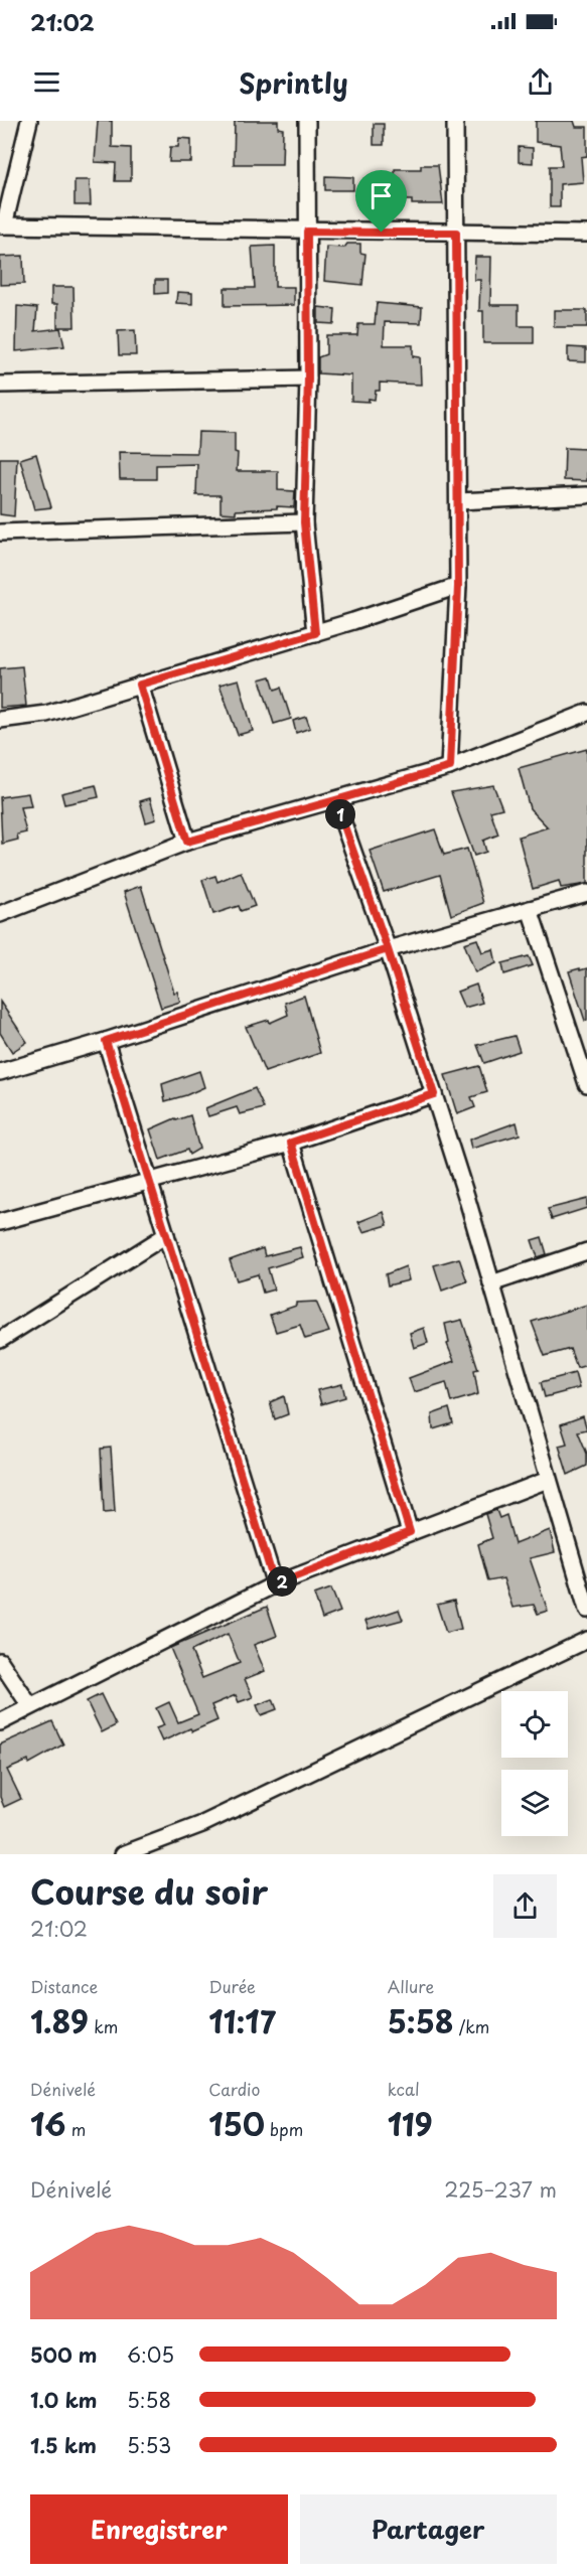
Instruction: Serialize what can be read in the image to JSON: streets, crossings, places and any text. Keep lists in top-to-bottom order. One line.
{"page":{"status":"21:02","header":"Sprintly","pins":["1","2"],"heading":["Course du soir","21:02"],"stats":[["Distance","1.89 km"],["Durée","11:17"],["Allure","5:58 /km"],["Dénivelé","16 m"],["Cardio","150 bpm"],["kcal","119"]],"chart":["Dénivelé","225–237 m"],"list":[{"name":"500 m","note":"6:05"},{"name":"1.0 km","note":"5:58"},{"name":"1.5 km","note":"5:53"}],"buttons":["Enregistrer","Partager"]}}
